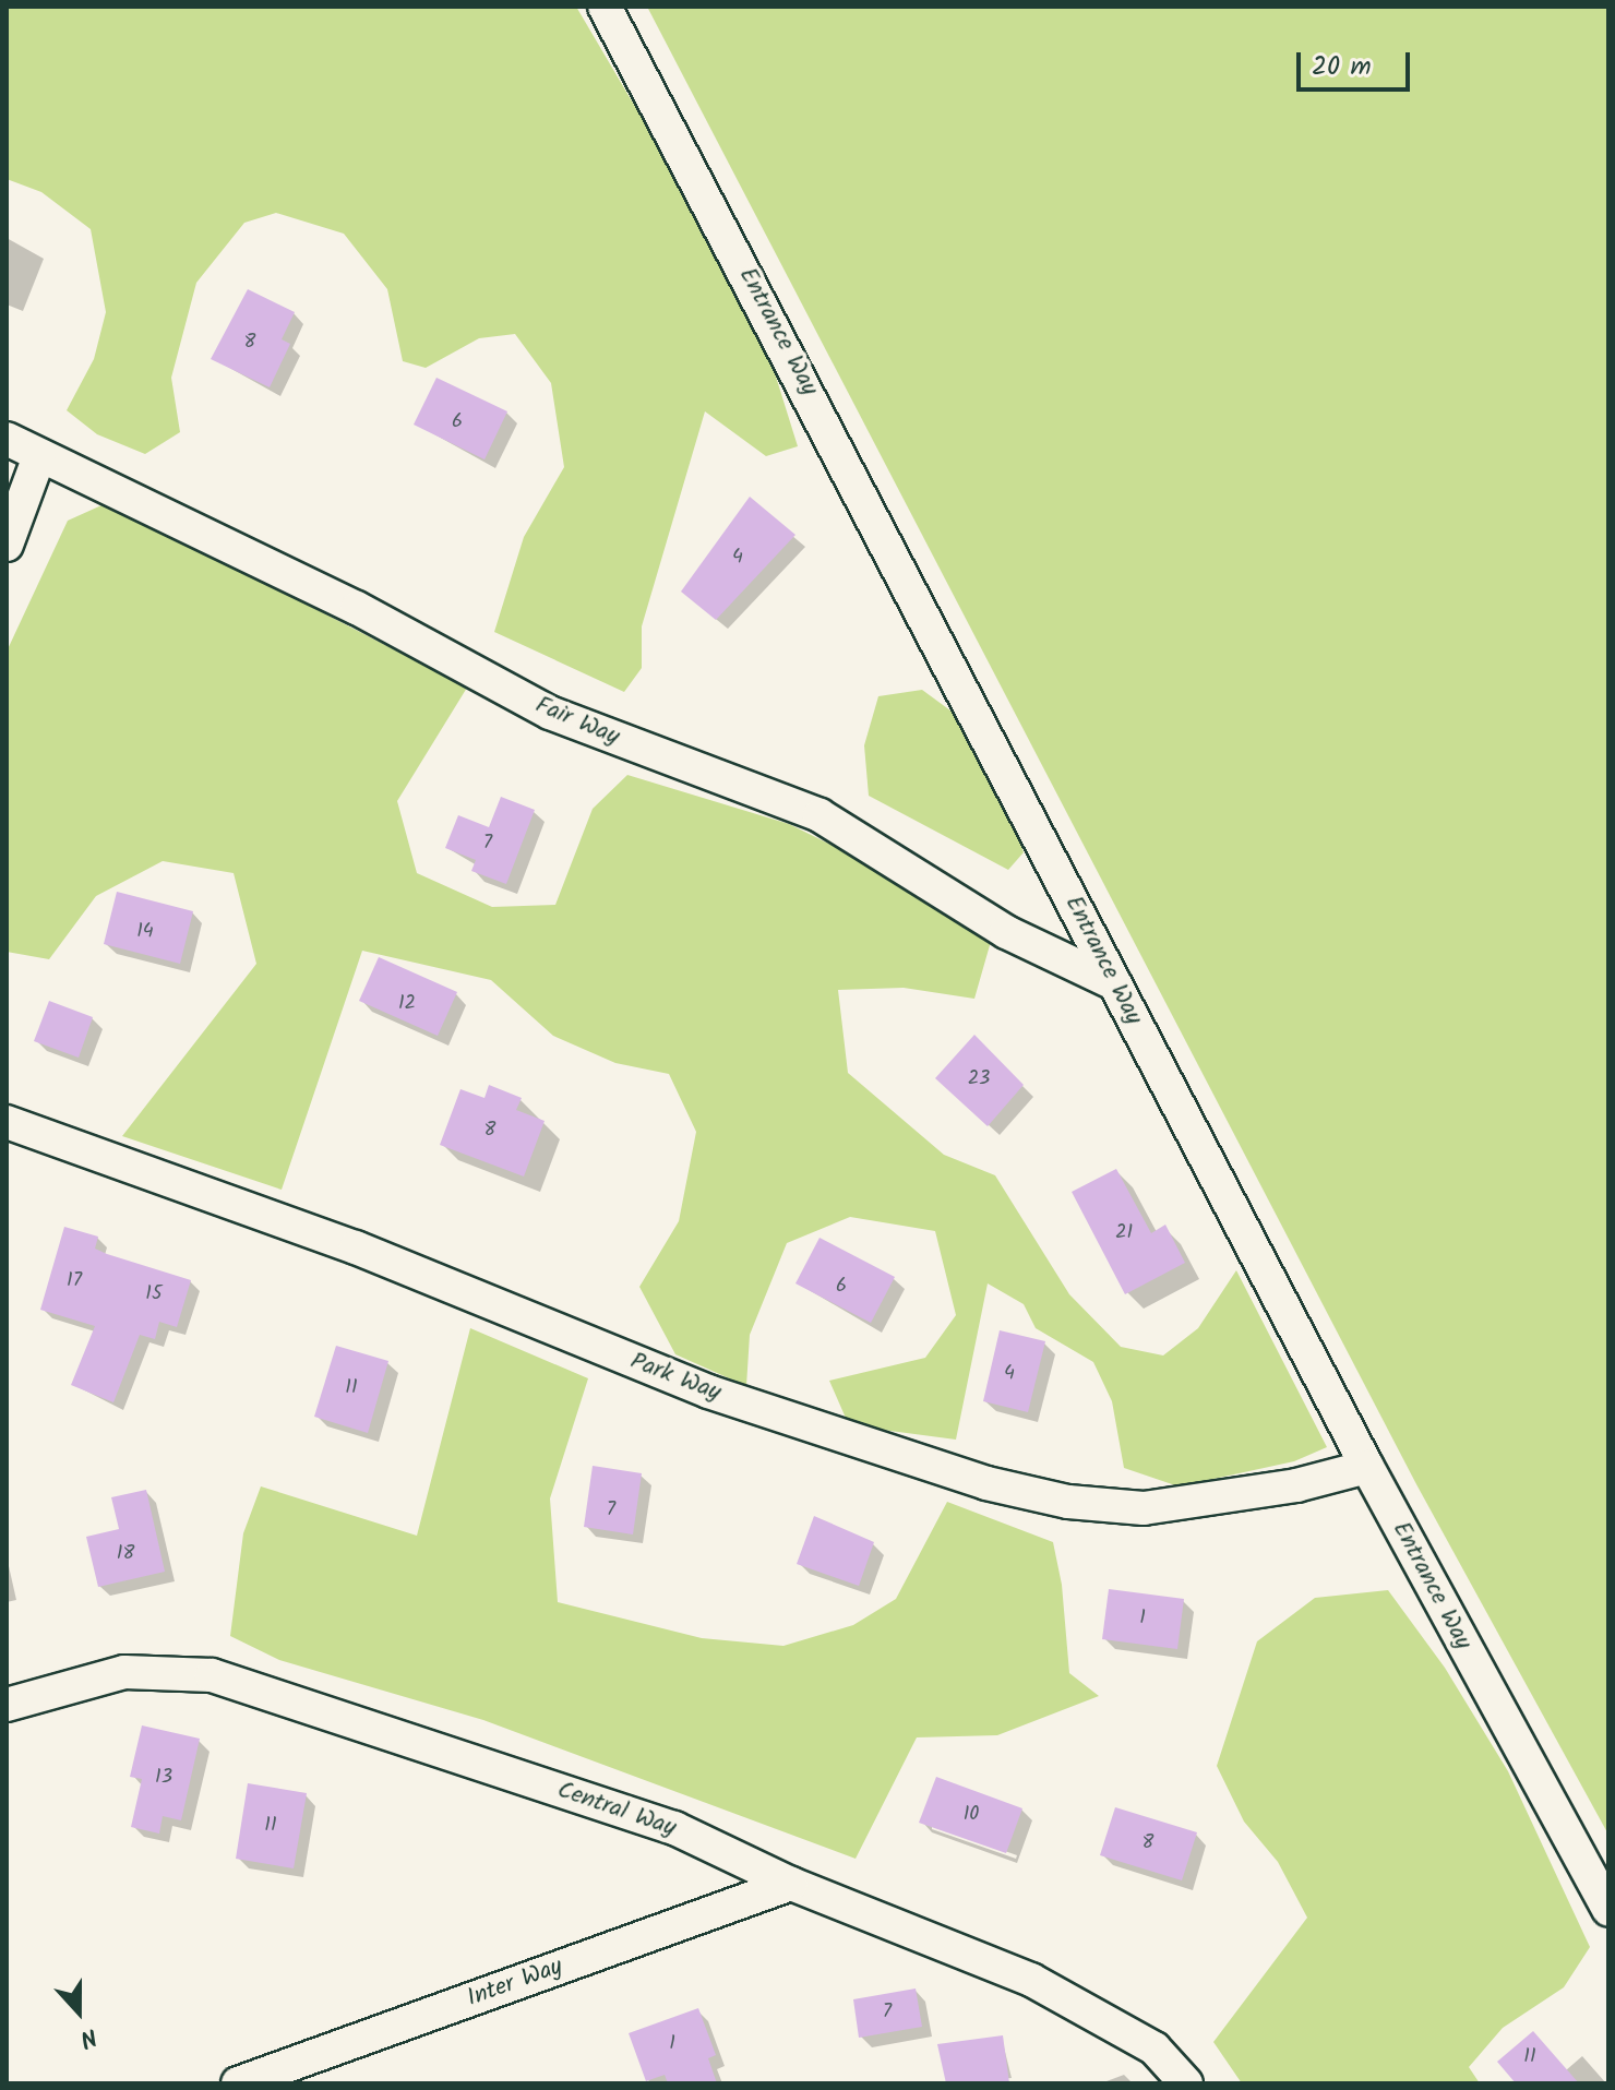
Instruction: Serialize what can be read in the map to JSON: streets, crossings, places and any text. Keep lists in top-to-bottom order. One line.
{"streets":{"street":["Entrance Way","Fair Way","Park Way","Central Way","Inter Way"]},"crossings":[["Entrance Way","Fair Way"],["Entrance Way","Park Way"],["Central Way","Inter Way"]],"house_numbers":["8","6","4","7","14","12","23","8","21","17","6","15","4","11","7","18","1","13","10","11","8","7","1","11"],"scale_bar":"20 m","north":"bottom"}
